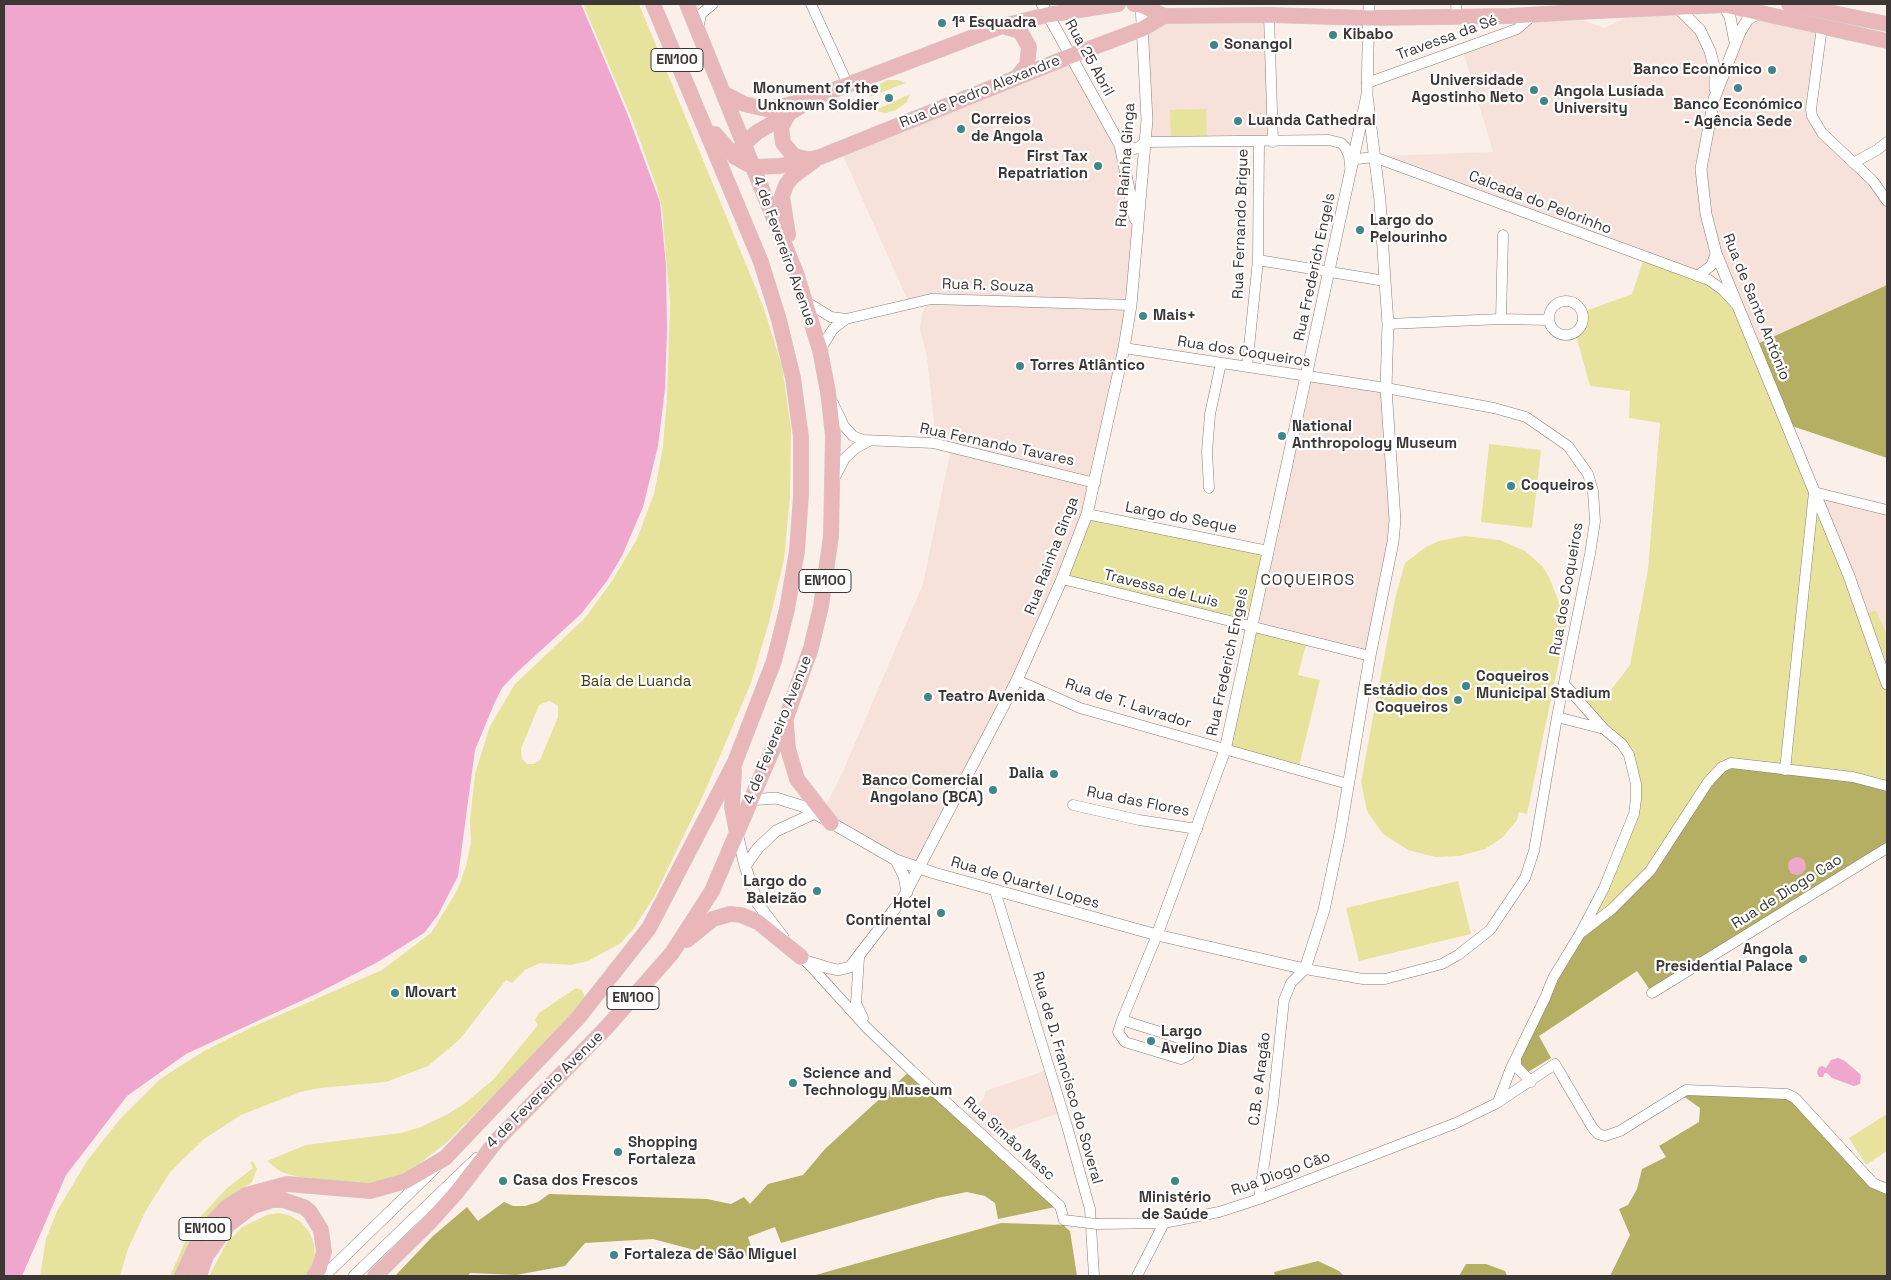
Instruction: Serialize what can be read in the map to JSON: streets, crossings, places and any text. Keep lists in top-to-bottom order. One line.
{"streets":{"main road":["EN100","Rua de Pedro Alexandre","4 de Fevereiro Avenue"],"street":["Travessa da Sé","Rua 25 Abril","Rua Rainha Ginga","Calcada do Pelorinho","Rua Fernando Brigue","Rua Frederich Engels","Rua R. Souza","Rua de Santo António","Rua dos Coqueiros","Rua Fernando Tavares","Largo do Seque","Travessa de Luis","Rua de T. Lavrador","Rua das Flores","Rua de Quartel Lopes","Rua de Diogo Cao","Rua de D. Francisco do Soveral","C.B. e Aragão","Rua Simão Masc","Rua Diogo Cão"]},"crossings":[["Travessa da Sé","Rua Frederich Engels"],["Rua 25 Abril","Rua de Pedro Alexandre"],["Rua 25 Abril","Rua Rainha Ginga"],["EN100","4 de Fevereiro Avenue"],["Rua de Pedro Alexandre","Rua Rainha Ginga"],["Rua Rainha Ginga","Rua R. Souza"],["Rua Rainha Ginga","Rua dos Coqueiros"],["Rua Rainha Ginga","Rua Fernando Tavares"],["Rua Rainha Ginga","Largo do Seque"],["Rua Rainha Ginga","Travessa de Luis"],["Rua Rainha Ginga","Rua de T. Lavrador"],["Rua Rainha Ginga","Rua de Quartel Lopes"],["Rua Rainha Ginga","Rua Simão Masc"],["Calcada do Pelorinho","Rua de Santo António"],["Rua Fernando Brigue","Rua dos Coqueiros"],["4 de Fevereiro Avenue","Rua Fernando Tavares"],["4 de Fevereiro Avenue","Rua de Quartel Lopes"],["Rua Frederich Engels","Rua dos Coqueiros"],["Rua Frederich Engels","Largo do Seque"],["Rua Frederich Engels","Travessa de Luis"],["Rua Frederich Engels","Rua de T. Lavrador"],["Rua Frederich Engels","Rua das Flores"],["Rua Frederich Engels","Rua de Quartel Lopes"],["Rua dos Coqueiros","Rua de Quartel Lopes"],["Rua dos Coqueiros","C.B. e Aragão"],["Rua de Quartel Lopes","Rua de D. Francisco do Soveral"],["Rua de Quartel Lopes","C.B. e Aragão"],["Rua de Quartel Lopes","Rua Simão Masc"],["C.B. e Aragão","Rua Diogo Cão"],["Rua Simão Masc","Rua Diogo Cão"]],"districts":["COQUEIROS"],"parks":["Baía de Luanda"],"places":["1ª Esquadra","Kibabo","Sonangol","Banco Económico","Banco Económico - Agência Sede","Universidade Agostinho Neto","Monument of the Unknown Soldier","Angola Lusíada University","Luanda Cathedral","Correios de Angola","First Tax Repatriation","Largo do Pelourinho","Mais+","Torres Atlântico","National Anthropology Museum","Coqueiros","Coqueiros Municipal Stadium","Teatro Avenida","Estádio dos Coqueiros","Dalia","Banco Comercial Angolano (BCA)","Largo do Baleizão","Hotel Continental","Angola Presidential Palace","Movart","Largo Avelino Dias","Science and Technology Museum","Shopping Fortaleza","Casa dos Frescos","Ministério de Saúde","Fortaleza de São Miguel"]}
